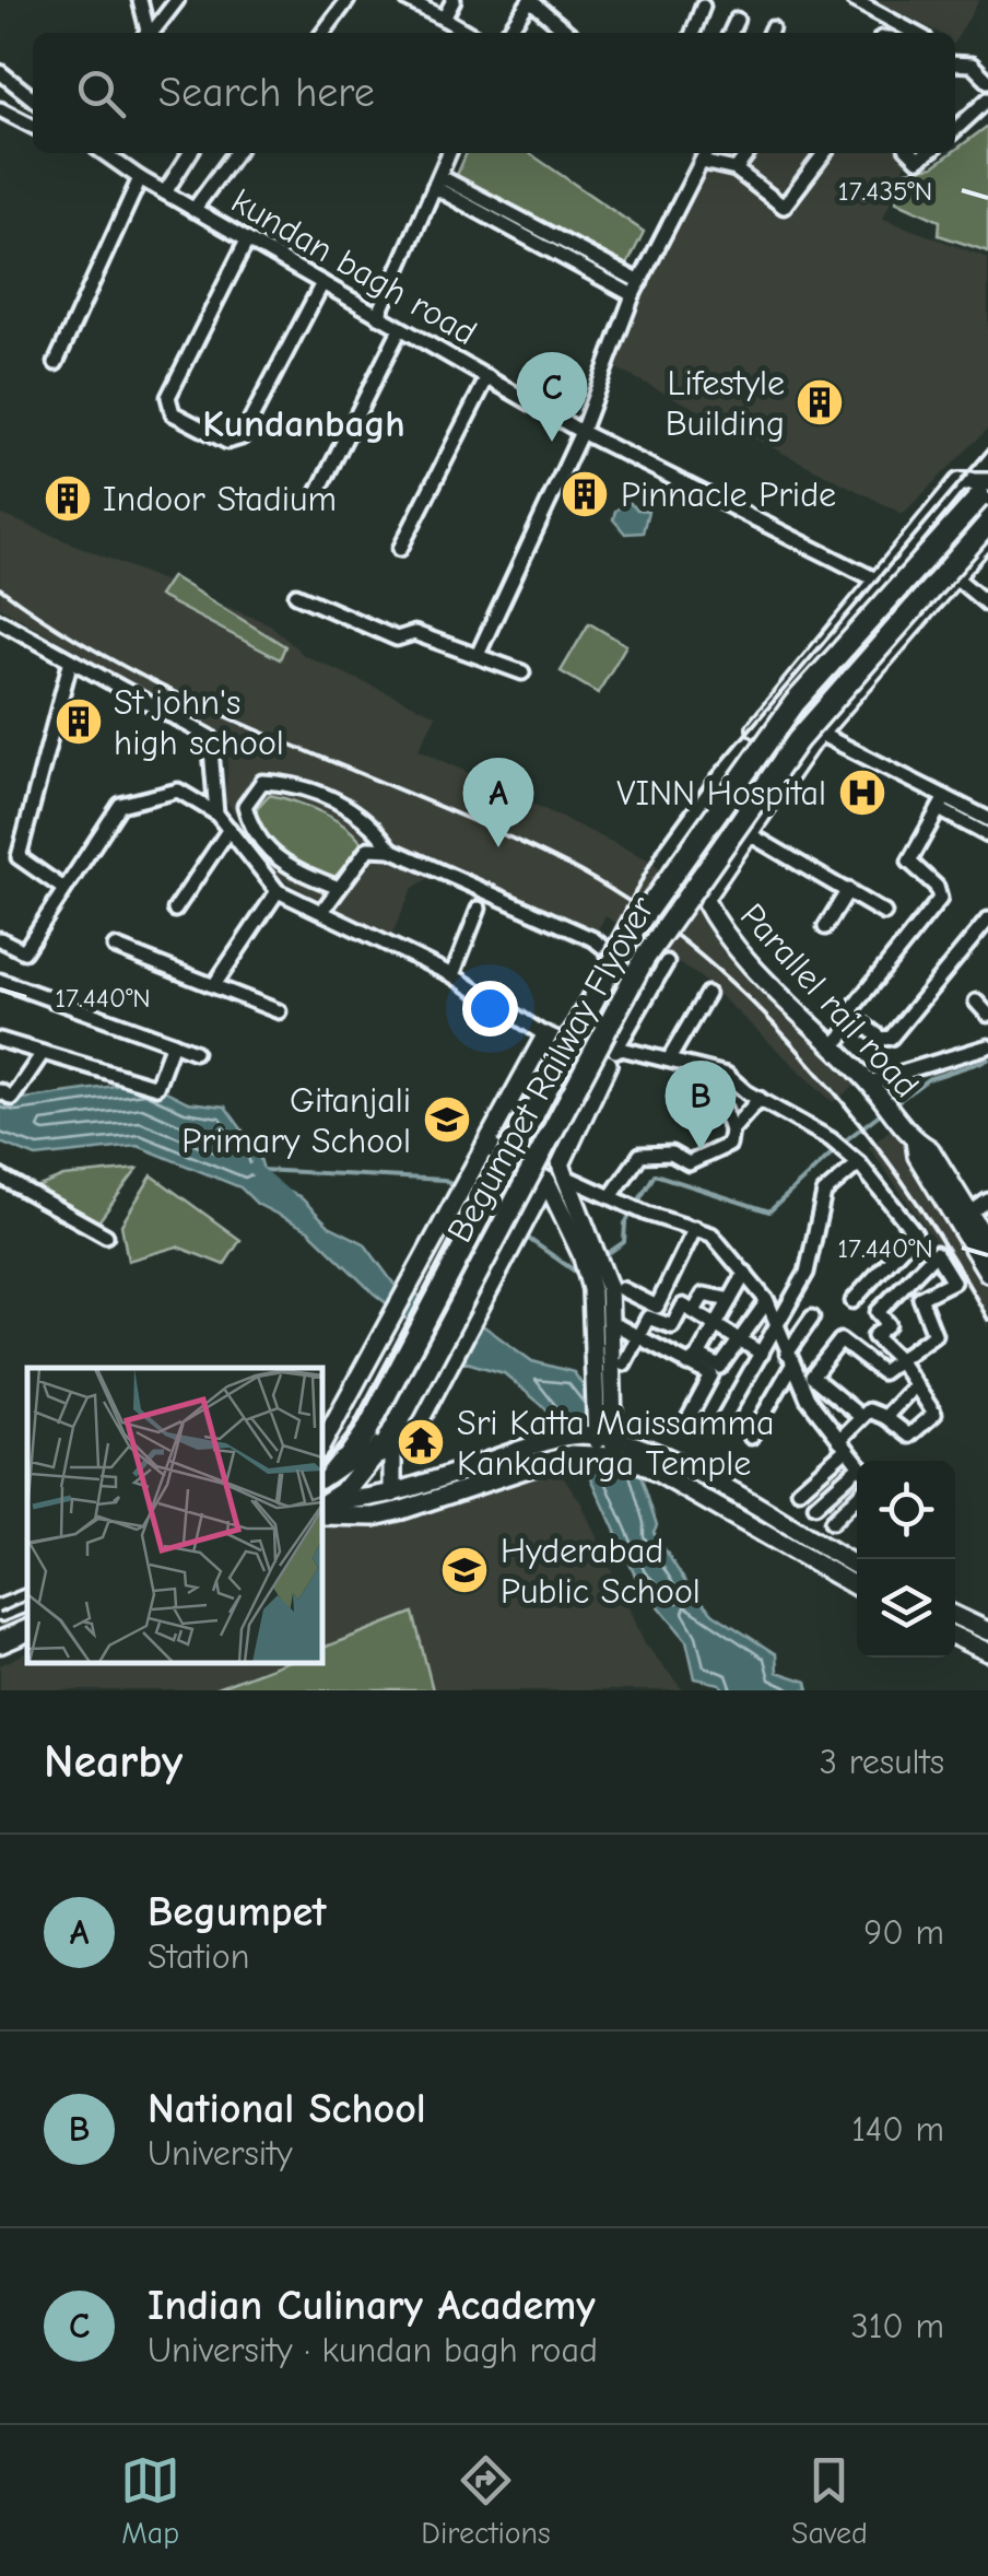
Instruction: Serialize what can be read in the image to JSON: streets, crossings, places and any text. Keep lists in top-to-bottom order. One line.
{"streets":{"main road":["Begumpet Railway Flyover"],"street":["kundan bagh road","Parallel rail road"]},"districts":["Kundanbagh"],"places":{"building":["Lifestyle Building","Pinnacle Pride","Indoor Stadium","St john's high school"],"hospital":["VINN Hospital"],"school or university":["Gitanjali Primary School","Hyderabad Public School"],"temple":["Sri Katta Maissamma Kankadurga Temple"]},"page":{"search":"Search here","pins":["C","A","B"],"heading":["Nearby","3 results"],"list":[{"mark":"A","name":"Begumpet","note":"Station","value":"90 m"},{"mark":"B","name":"National School","note":"University","value":"140 m"},{"mark":"C","name":"Indian Culinary Academy","note":"University · kundan bagh road","value":"310 m"}],"nav":["Map","Directions","Saved"]},"coordinates":["17.435°N","17.440°N"]}
